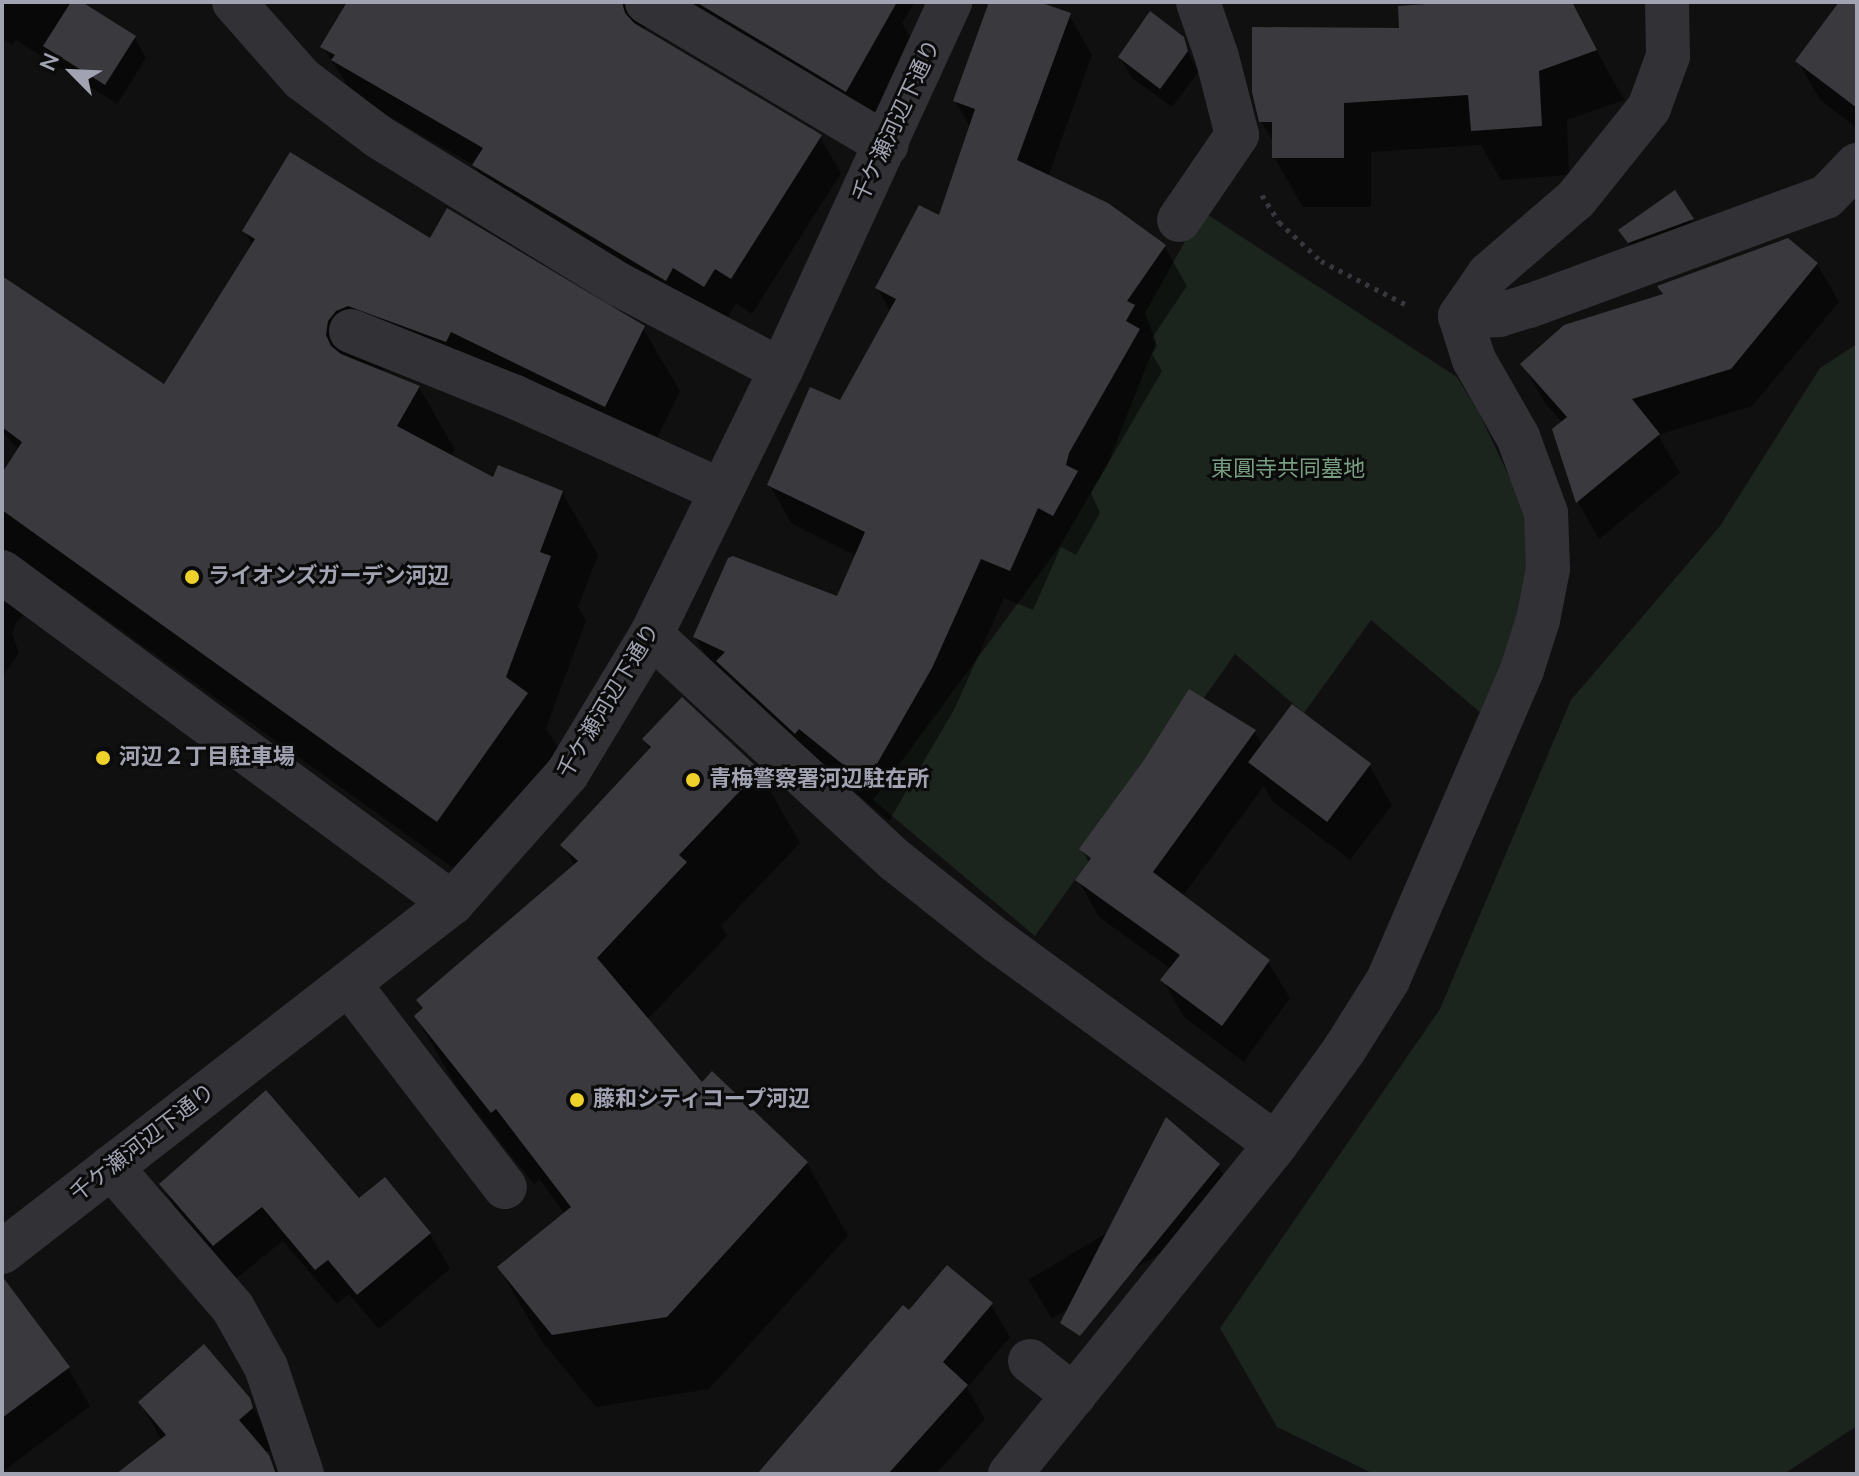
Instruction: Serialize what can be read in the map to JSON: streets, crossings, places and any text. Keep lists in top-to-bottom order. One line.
{"streets":{"street":["千ケ瀬河辺下通り"]},"parks":["東圓寺共同墓地"],"places":["ライオンズガーデン河辺","河辺２丁目駐車場","青梅警察署河辺駐在所","藤和シティコープ河辺"],"north":"top left"}
